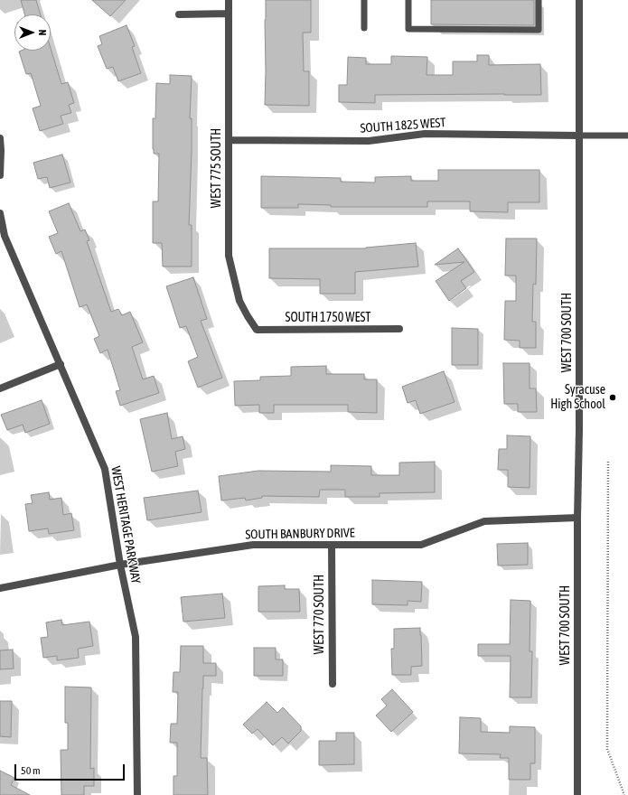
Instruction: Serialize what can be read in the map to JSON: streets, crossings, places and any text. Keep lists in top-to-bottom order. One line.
{"streets":{"street":["SOUTH 1825 WEST","WEST 775 SOUTH","SOUTH 1750 WEST","WEST 700 SOUTH","WEST HERITAGE PARKWAY","SOUTH BANBURY DRIVE","WEST 770 SOUTH"]},"crossings":[["SOUTH 1825 WEST","WEST 775 SOUTH"],["SOUTH 1825 WEST","WEST 700 SOUTH"],["WEST 775 SOUTH","SOUTH 1750 WEST"],["WEST 700 SOUTH","SOUTH BANBURY DRIVE"],["WEST HERITAGE PARKWAY","SOUTH BANBURY DRIVE"],["SOUTH BANBURY DRIVE","WEST 770 SOUTH"]],"places":["Syracuse High School"],"scale_bar":"50 m","north":"right"}
